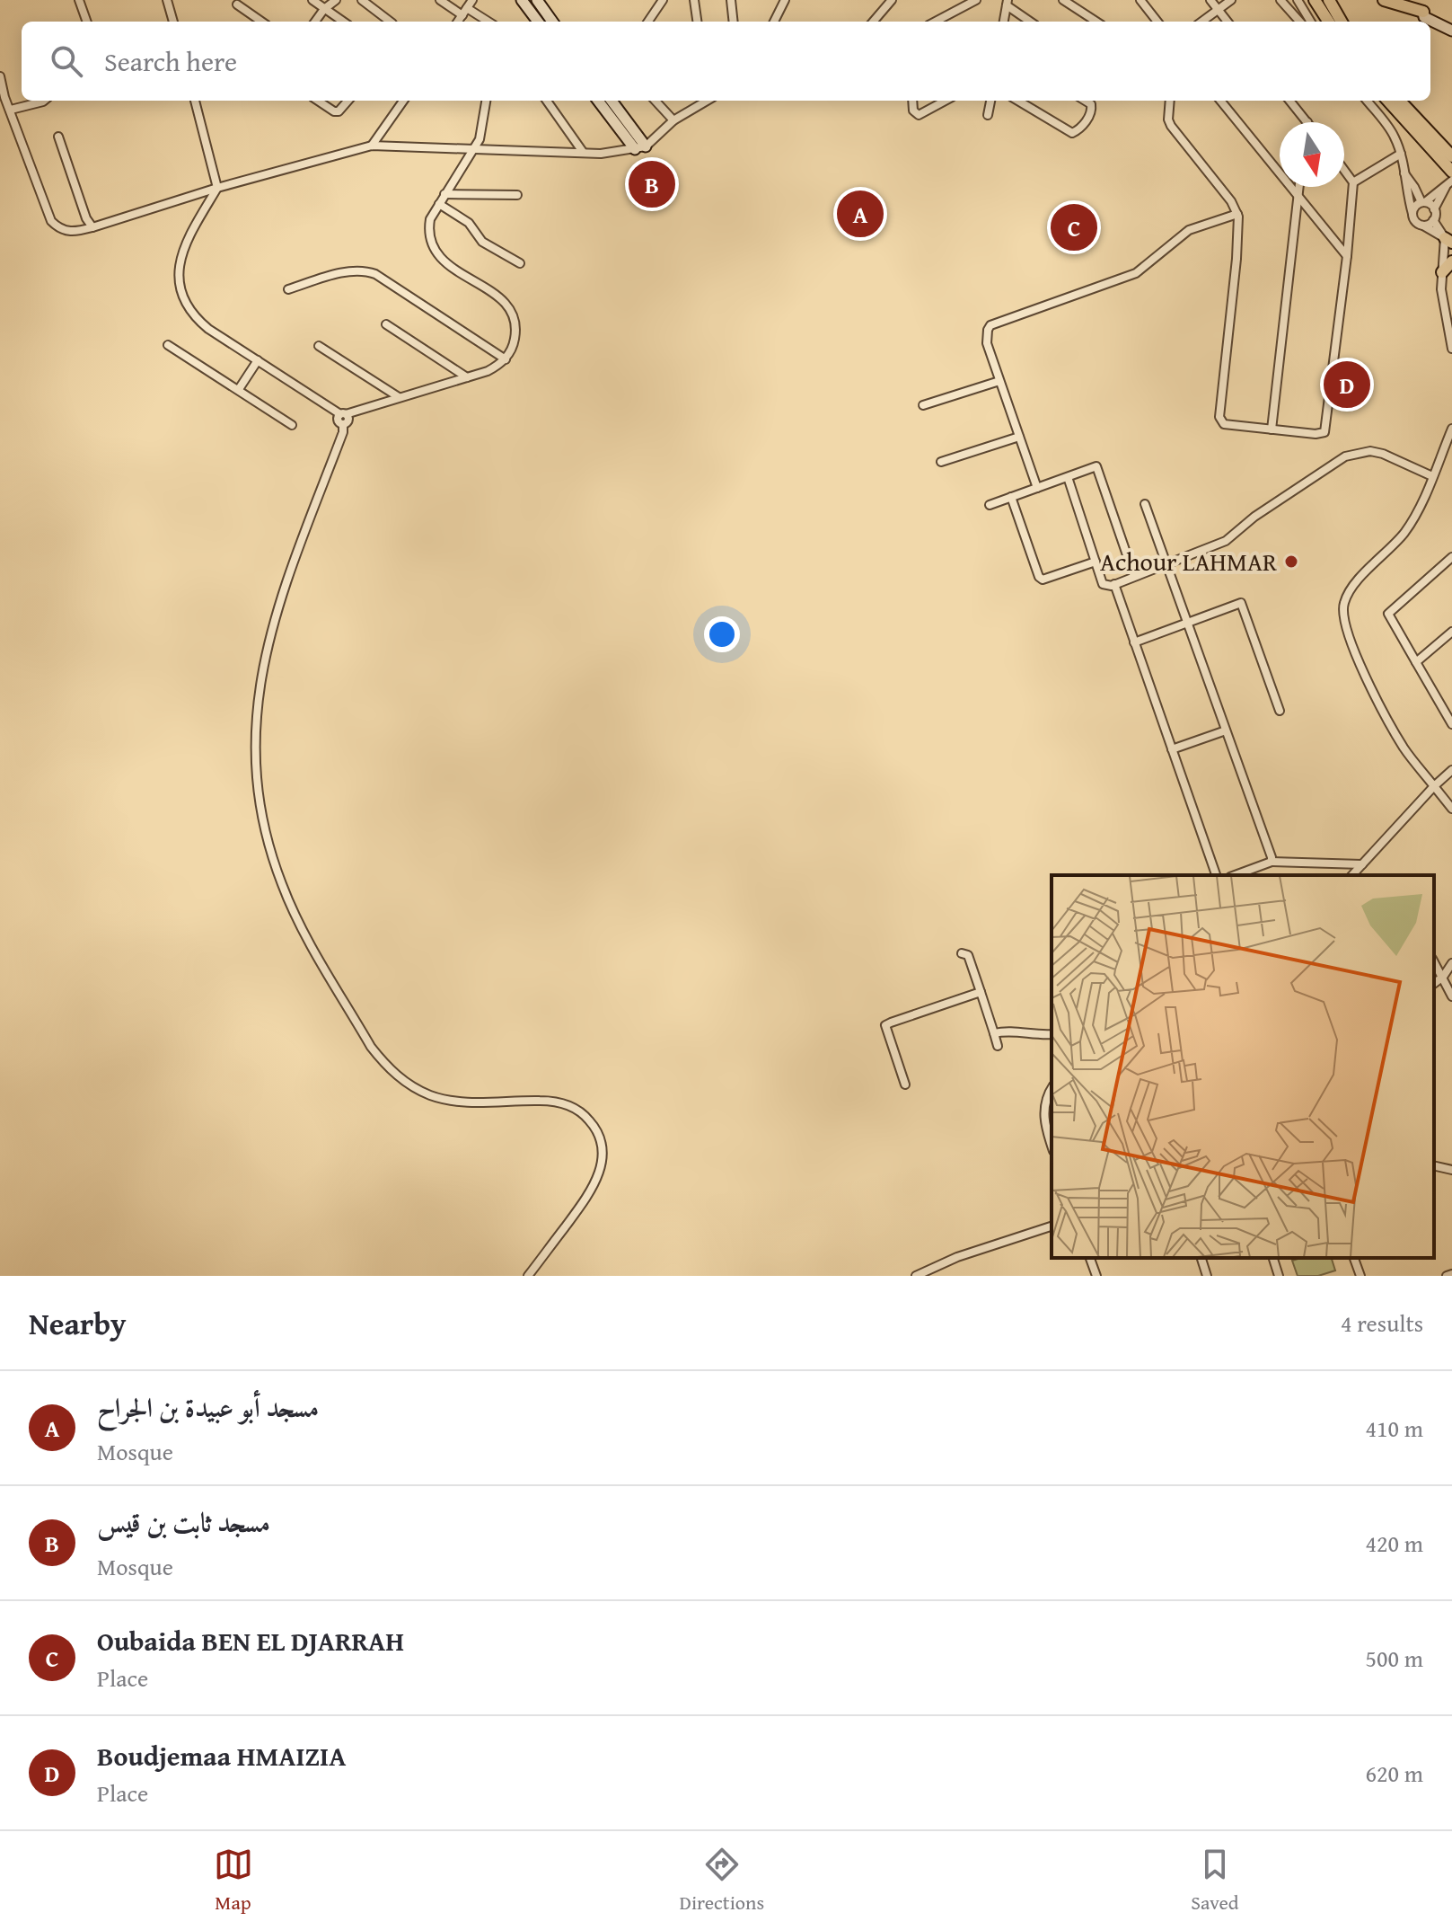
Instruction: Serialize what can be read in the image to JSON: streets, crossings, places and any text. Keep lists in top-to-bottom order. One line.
{"places":["Achour LAHMAR"],"north":"bottom","page":{"search":"Search here","pins":["B","A","C","D"],"heading":["Nearby","4 results"],"list":[{"mark":"A","name":"مسجد أبو عبيدة بن الجراح","note":"Mosque","value":"410 m"},{"mark":"B","name":"مسجد ثابت بن قيس","note":"Mosque","value":"420 m"},{"mark":"C","name":"Oubaida BEN EL DJARRAH","note":"Place","value":"500 m"},{"mark":"D","name":"Boudjemaa HMAIZIA","note":"Place","value":"620 m"}],"nav":["Map","Directions","Saved"]}}
